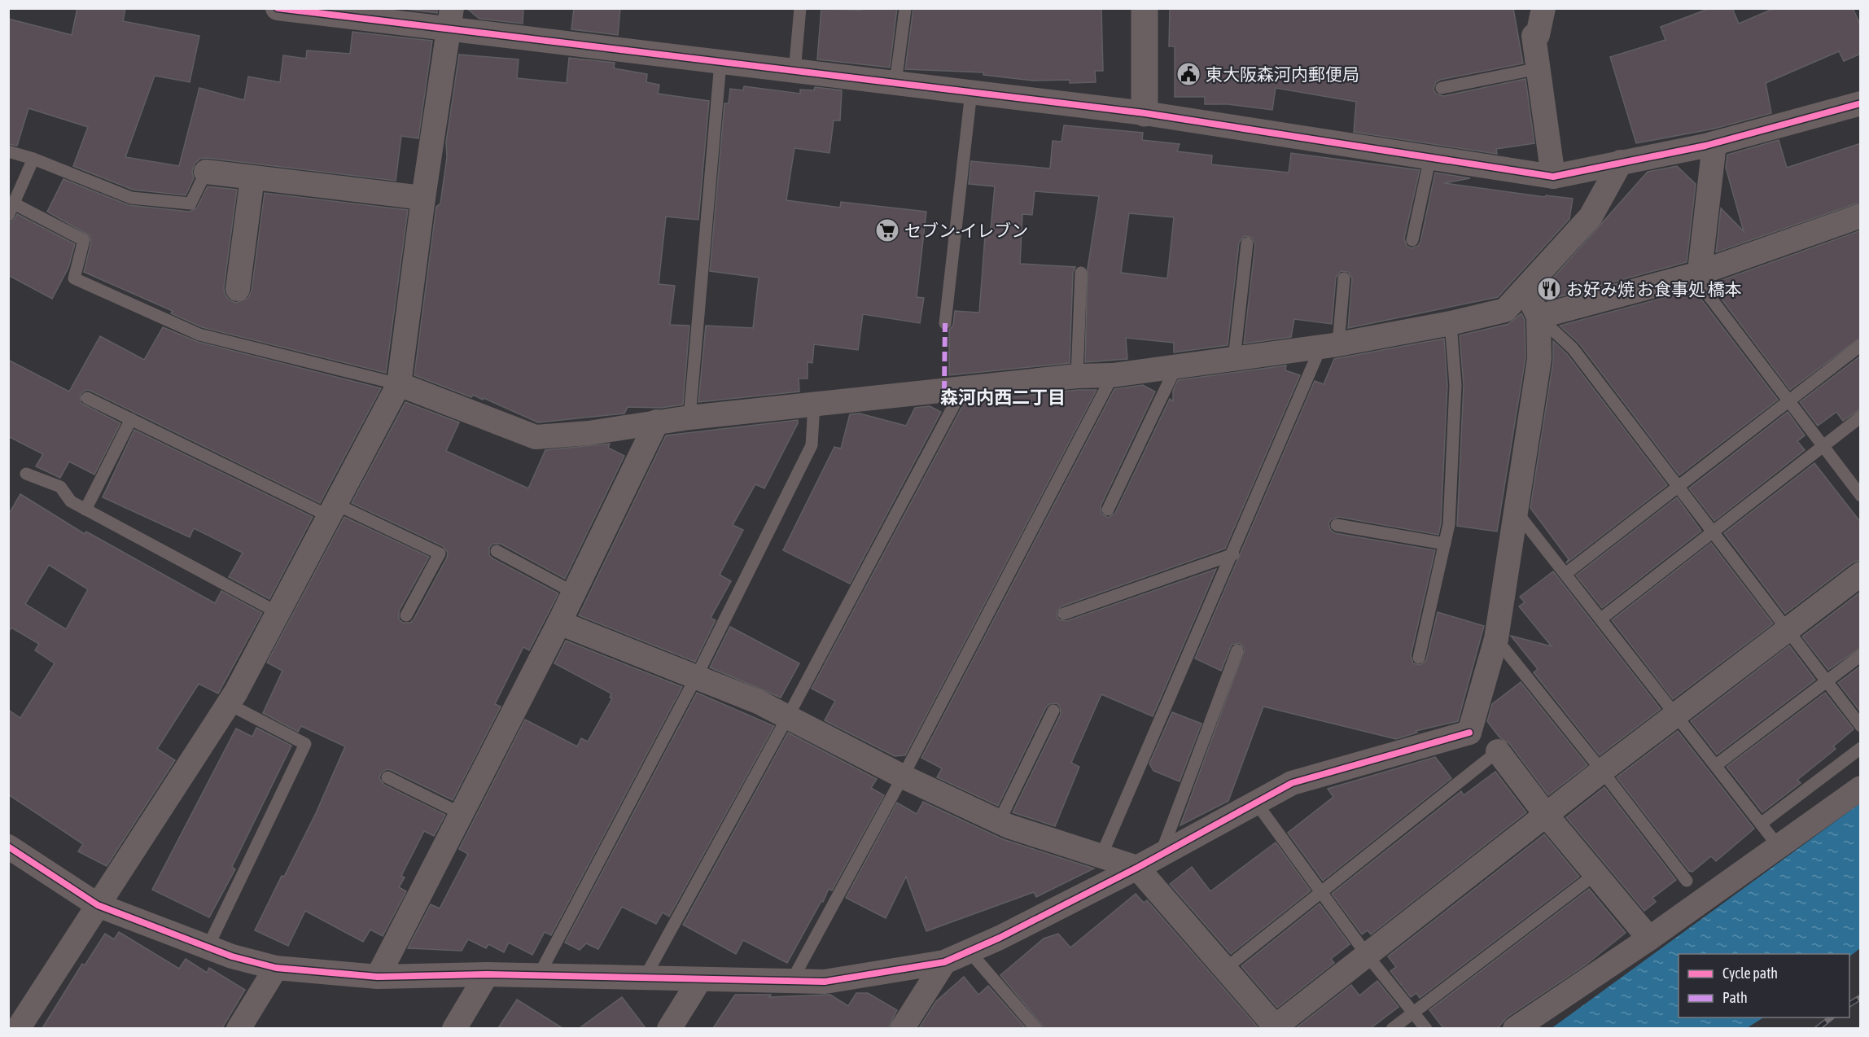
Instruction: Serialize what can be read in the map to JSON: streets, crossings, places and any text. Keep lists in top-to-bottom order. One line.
{"districts":["森河内西二丁目"],"places":{"public building":["東大阪森河内郵便局"],"supermarket":["セブン-イレブン"],"restaurant":["お好み焼 お食事処 橋本"]},"legend":["Cycle path","Path"]}
